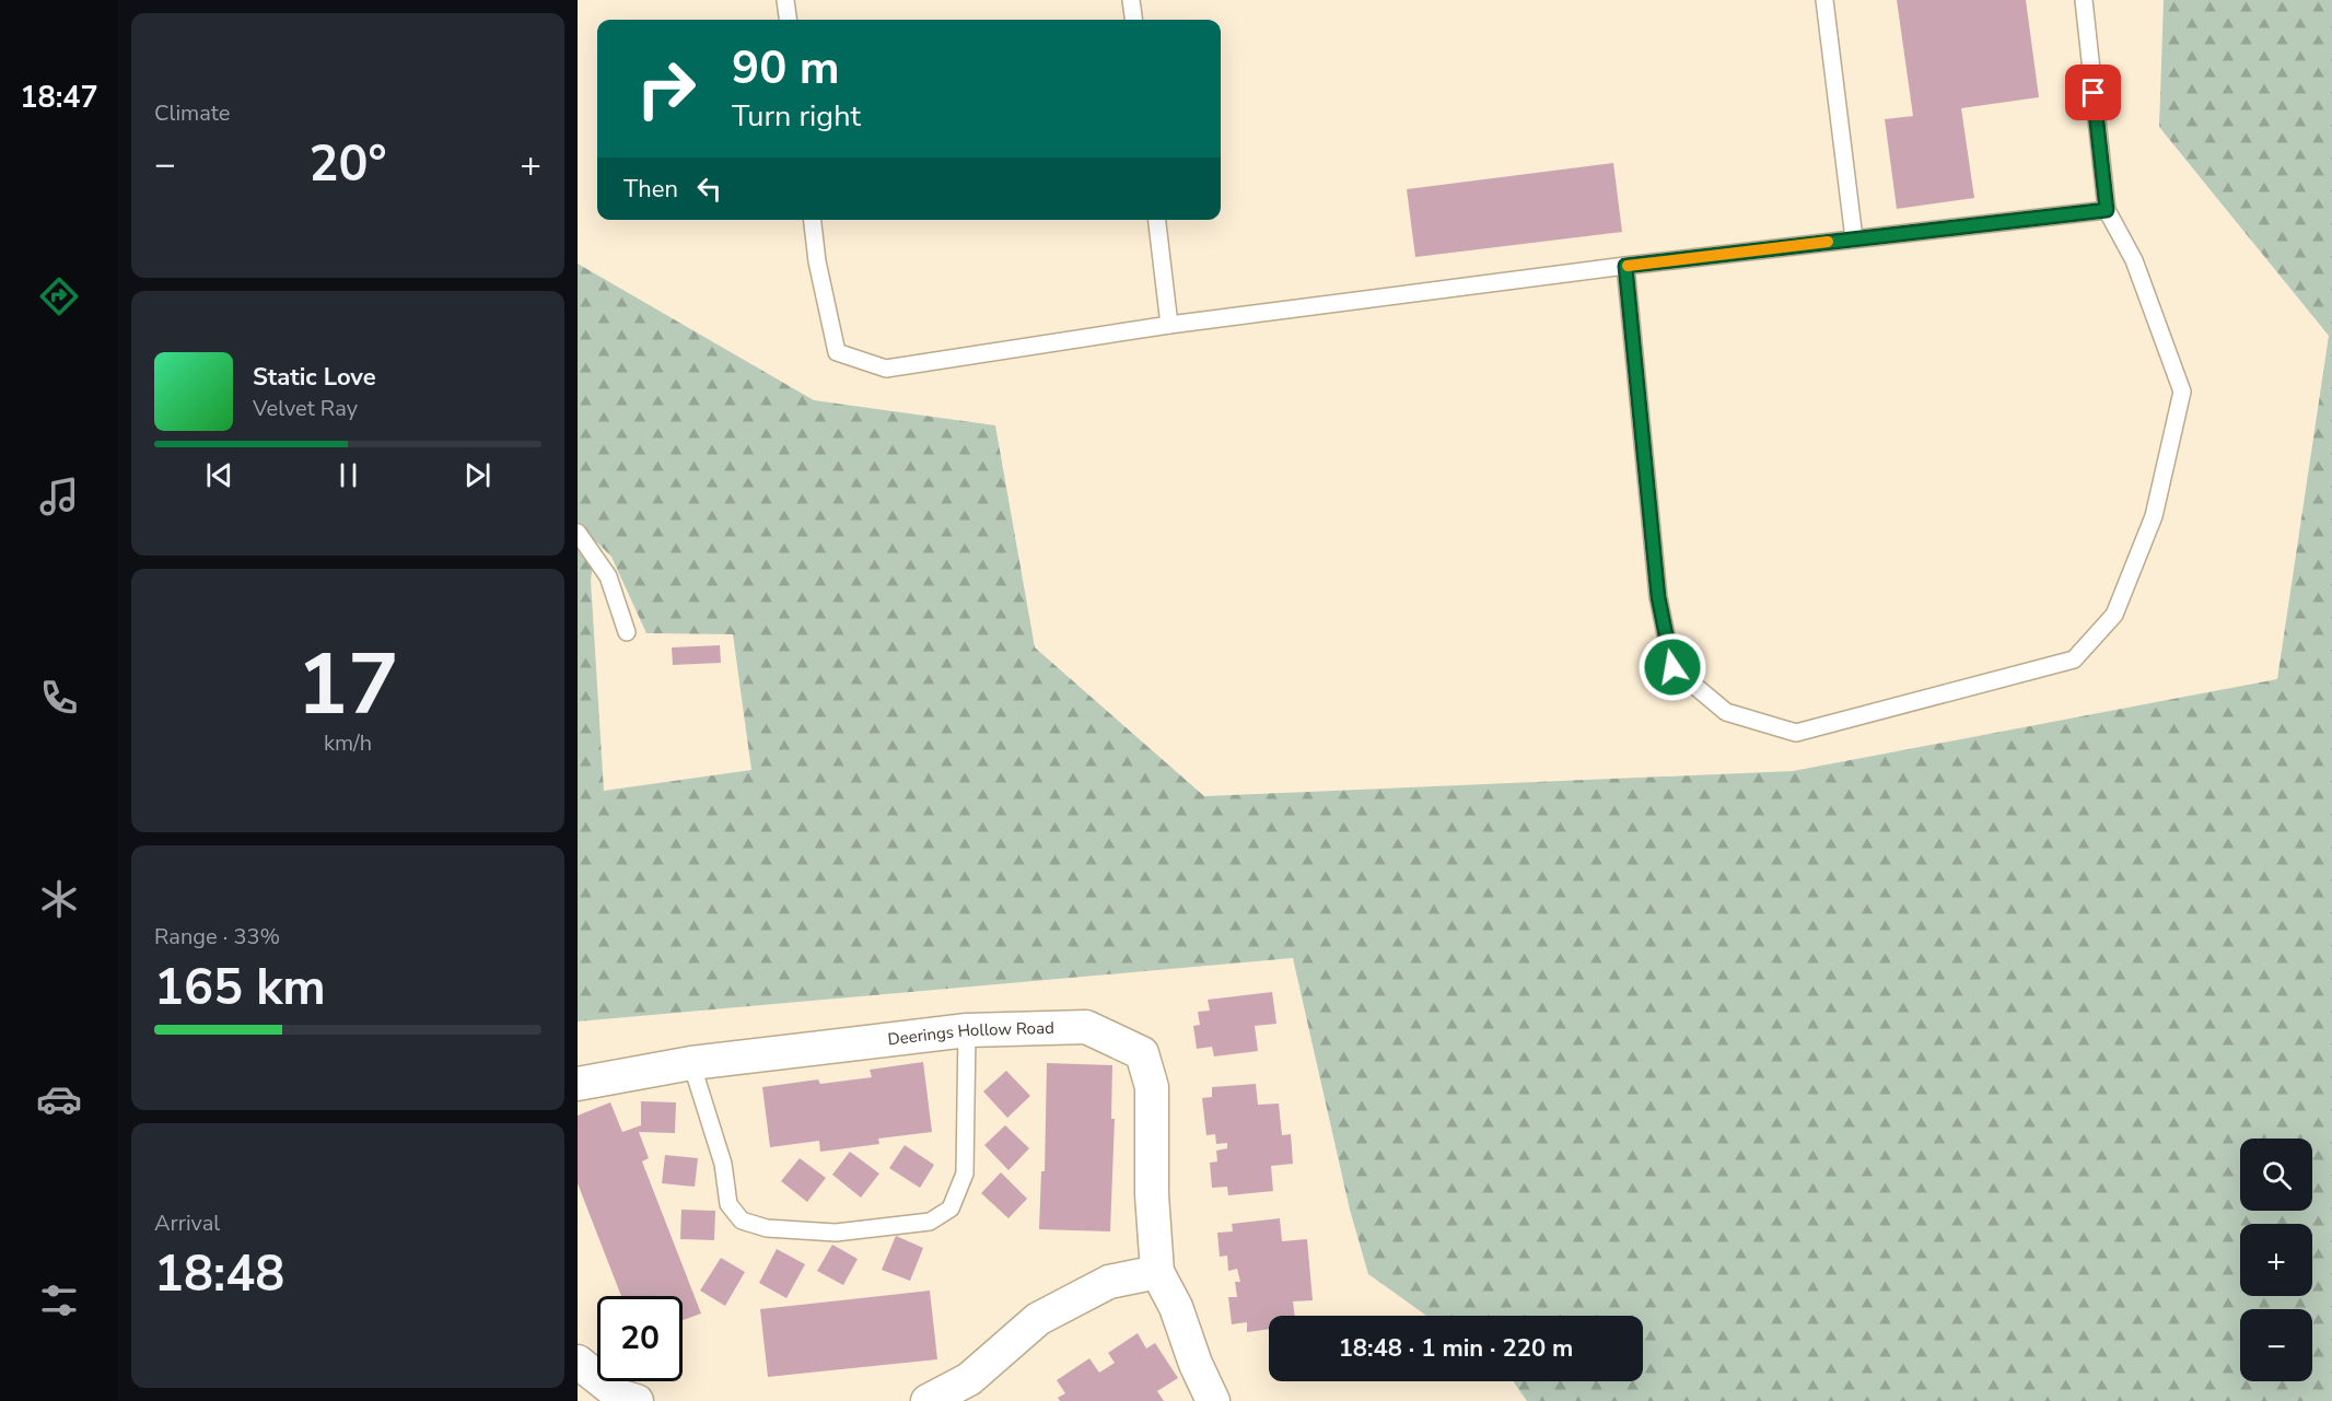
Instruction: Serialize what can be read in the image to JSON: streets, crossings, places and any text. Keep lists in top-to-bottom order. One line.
{"streets":{"street":["Deerings Hollow Road"]},"page":{"tabs":"18:47","tile":["Climate",["17","km/h"],["Range · 33%","165 km"],["Arrival","18:48"]],"turn":["90 m","Turn right"],"heat":["−","20°","+"],"then":"Then","song":["Static Love","Velvet Ray"],"map_buttons":["+","−"],"limit":"20","trip":"18:48 · 1 min · 220 m"}}
